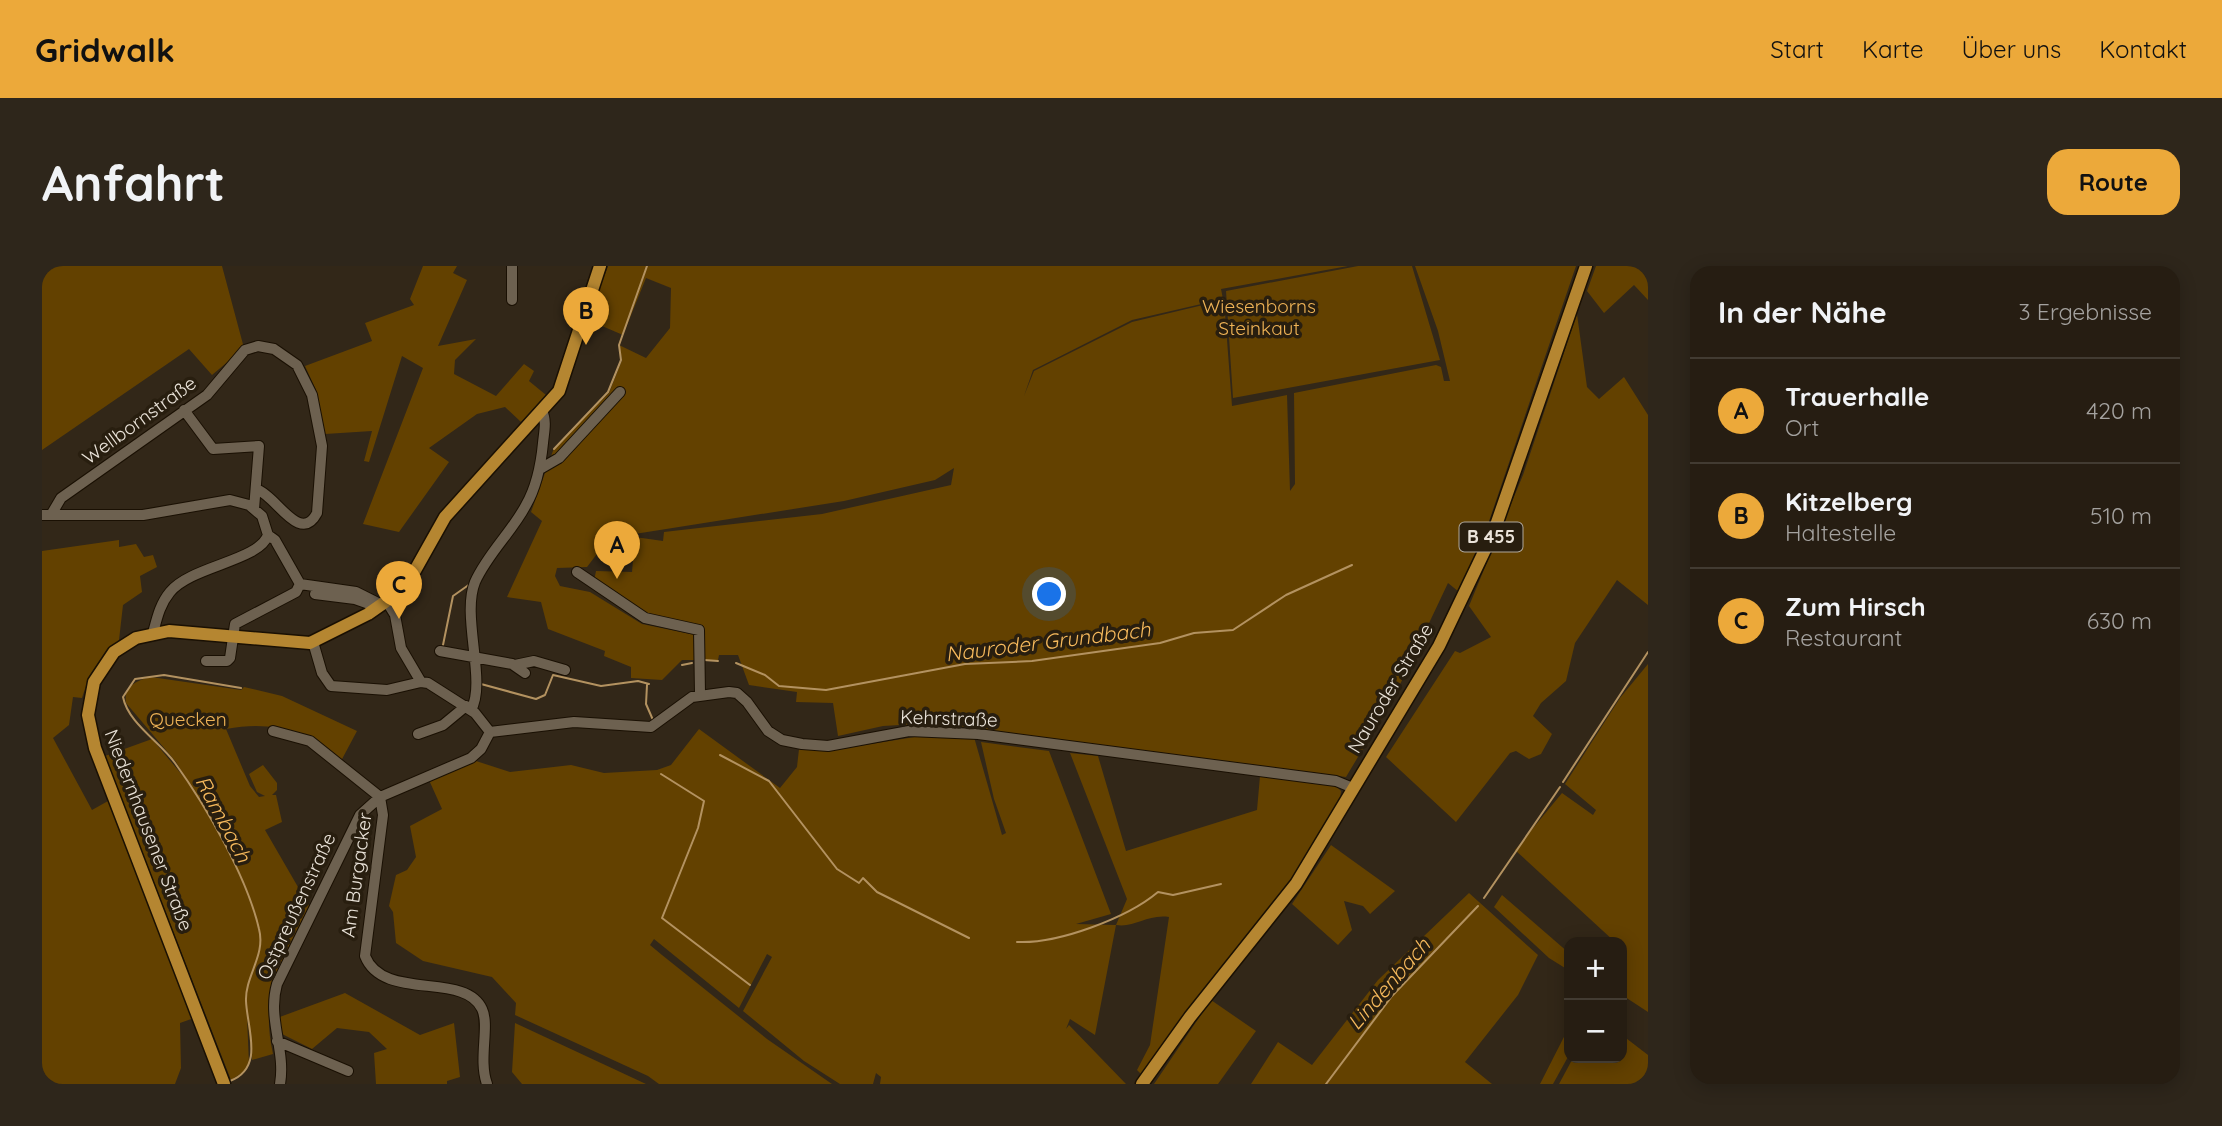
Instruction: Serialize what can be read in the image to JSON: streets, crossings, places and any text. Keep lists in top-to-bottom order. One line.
{"streets":{"main road":["B 455","Nauroder Straße","Niedernhausener Straße"],"street":["Wellbornstraße","Kehrstraße","Am Burgacker","Ostpreußenstraße"]},"crossings":[["Nauroder Straße","Kehrstraße"],["Am Burgacker","Ostpreußenstraße"]],"water":["Nauroder Grundbach","Rambach","Lindenbach"],"parks":["Wiesenborns Steinkaut","Quecken"],"page":{"header":"Gridwalk","nav":["Start","Karte","Über uns","Kontakt"],"buttons":"Route","title":"Anfahrt","heading":["In der Nähe","3 Ergebnisse"],"pins":["B","A","C"],"list":[{"mark":"A","name":"Trauerhalle","note":"Ort","value":"420 m"},{"mark":"B","name":"Kitzelberg","note":"Haltestelle","value":"510 m"},{"mark":"C","name":"Zum Hirsch","note":"Restaurant","value":"630 m"}],"map_buttons":["+","−"]}}
